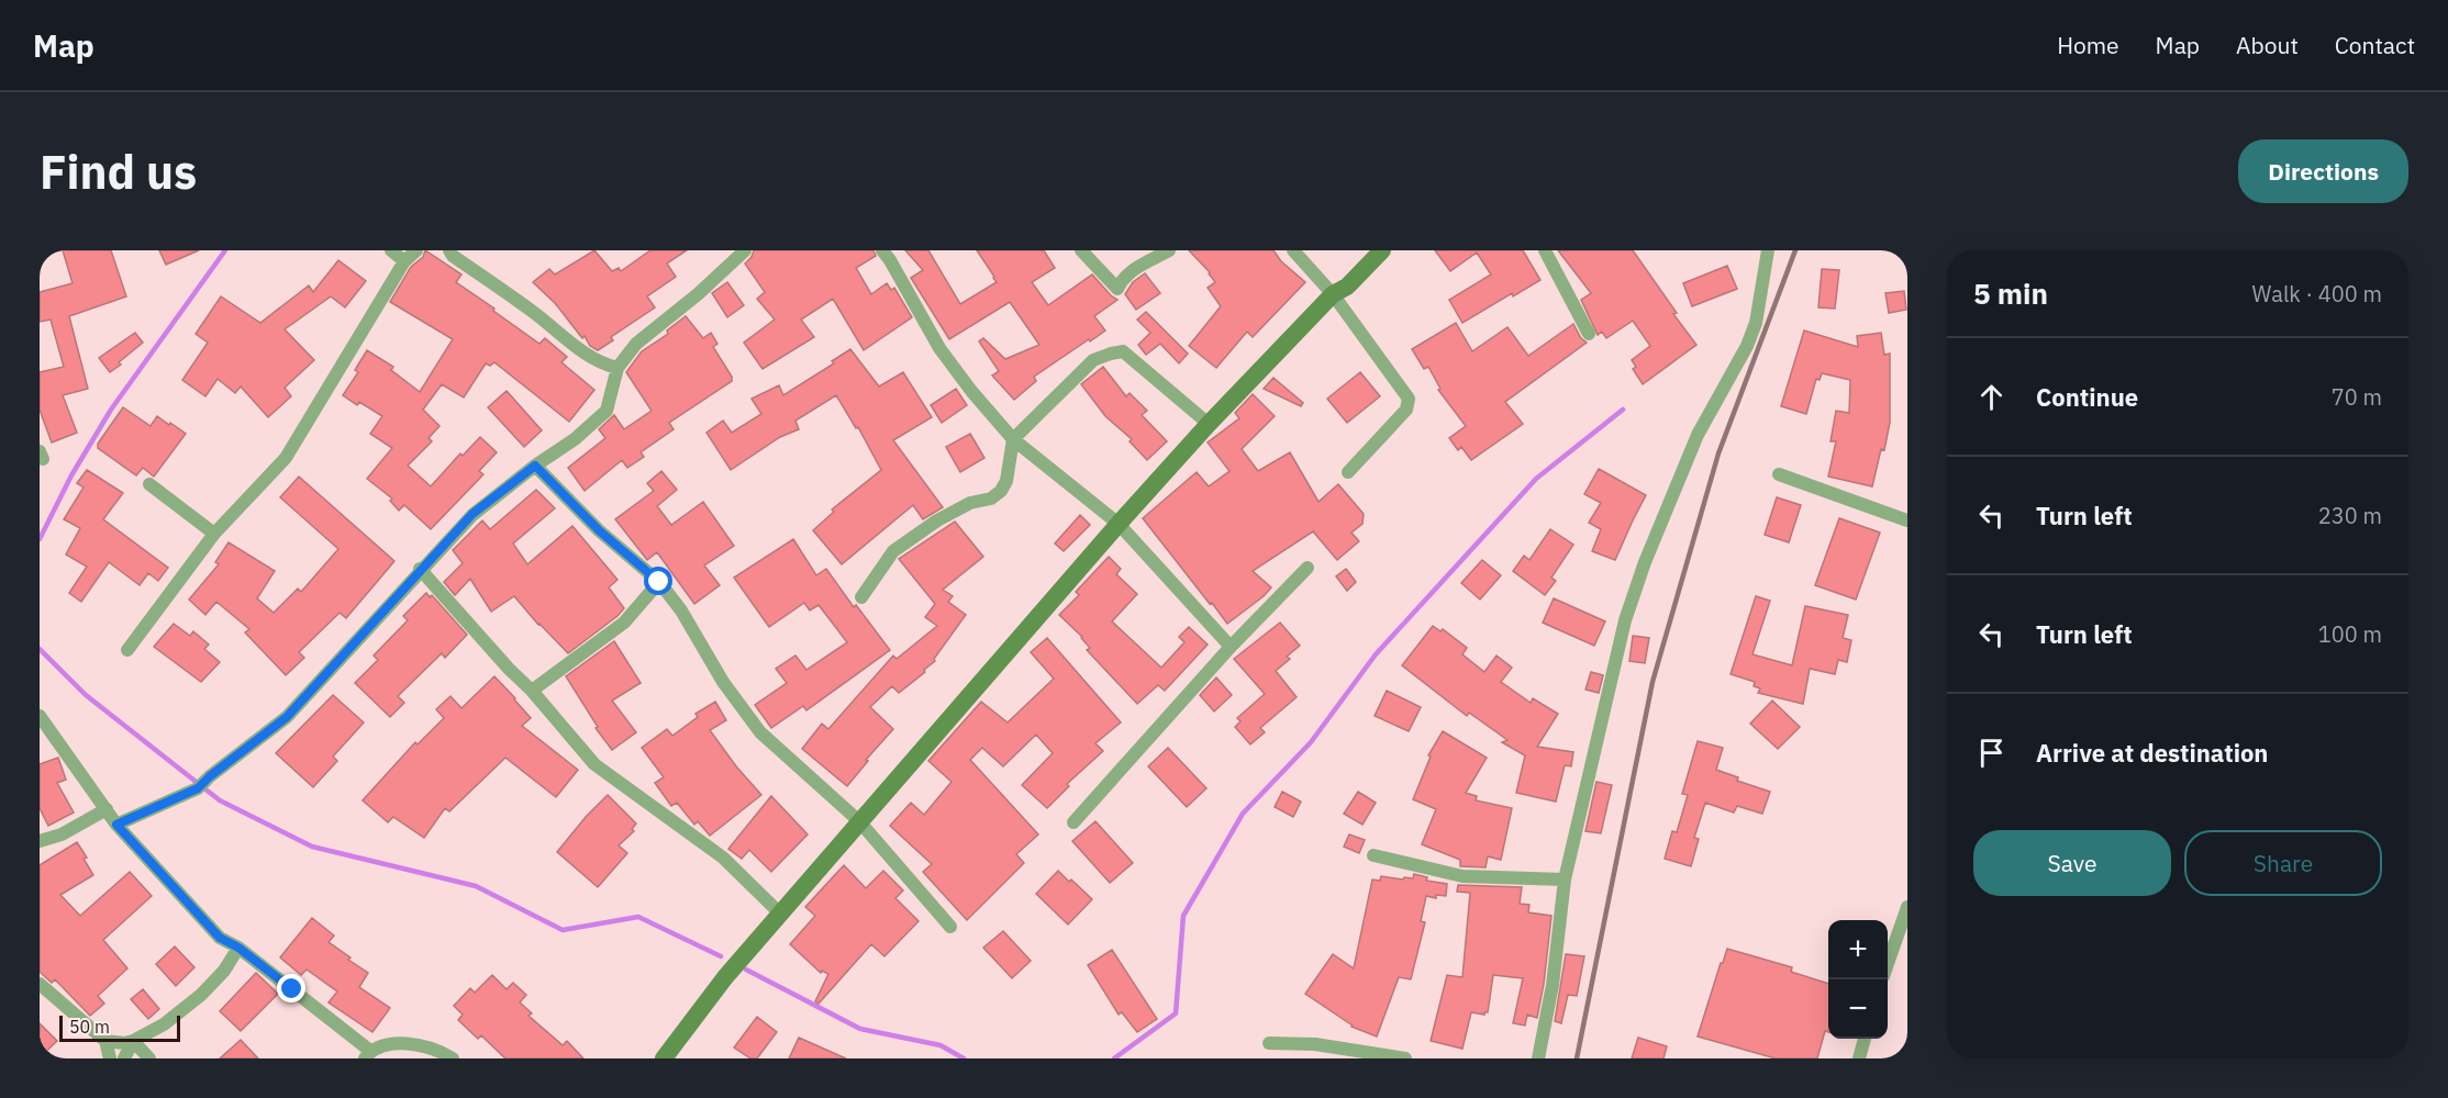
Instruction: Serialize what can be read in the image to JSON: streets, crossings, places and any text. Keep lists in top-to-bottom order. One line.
{"scale_bar":"50 m","page":{"header":"Map","nav":["Home","Map","About","Contact"],"buttons":["Directions",["Save","Share"]],"title":"Find us","heading":["5 min","Walk · 400 m"],"list":[["Continue","70 m"],["Turn left","230 m"],["Turn left","100 m"],"Arrive at destination"],"map_buttons":["+","−"],"scale":"50 m"}}
